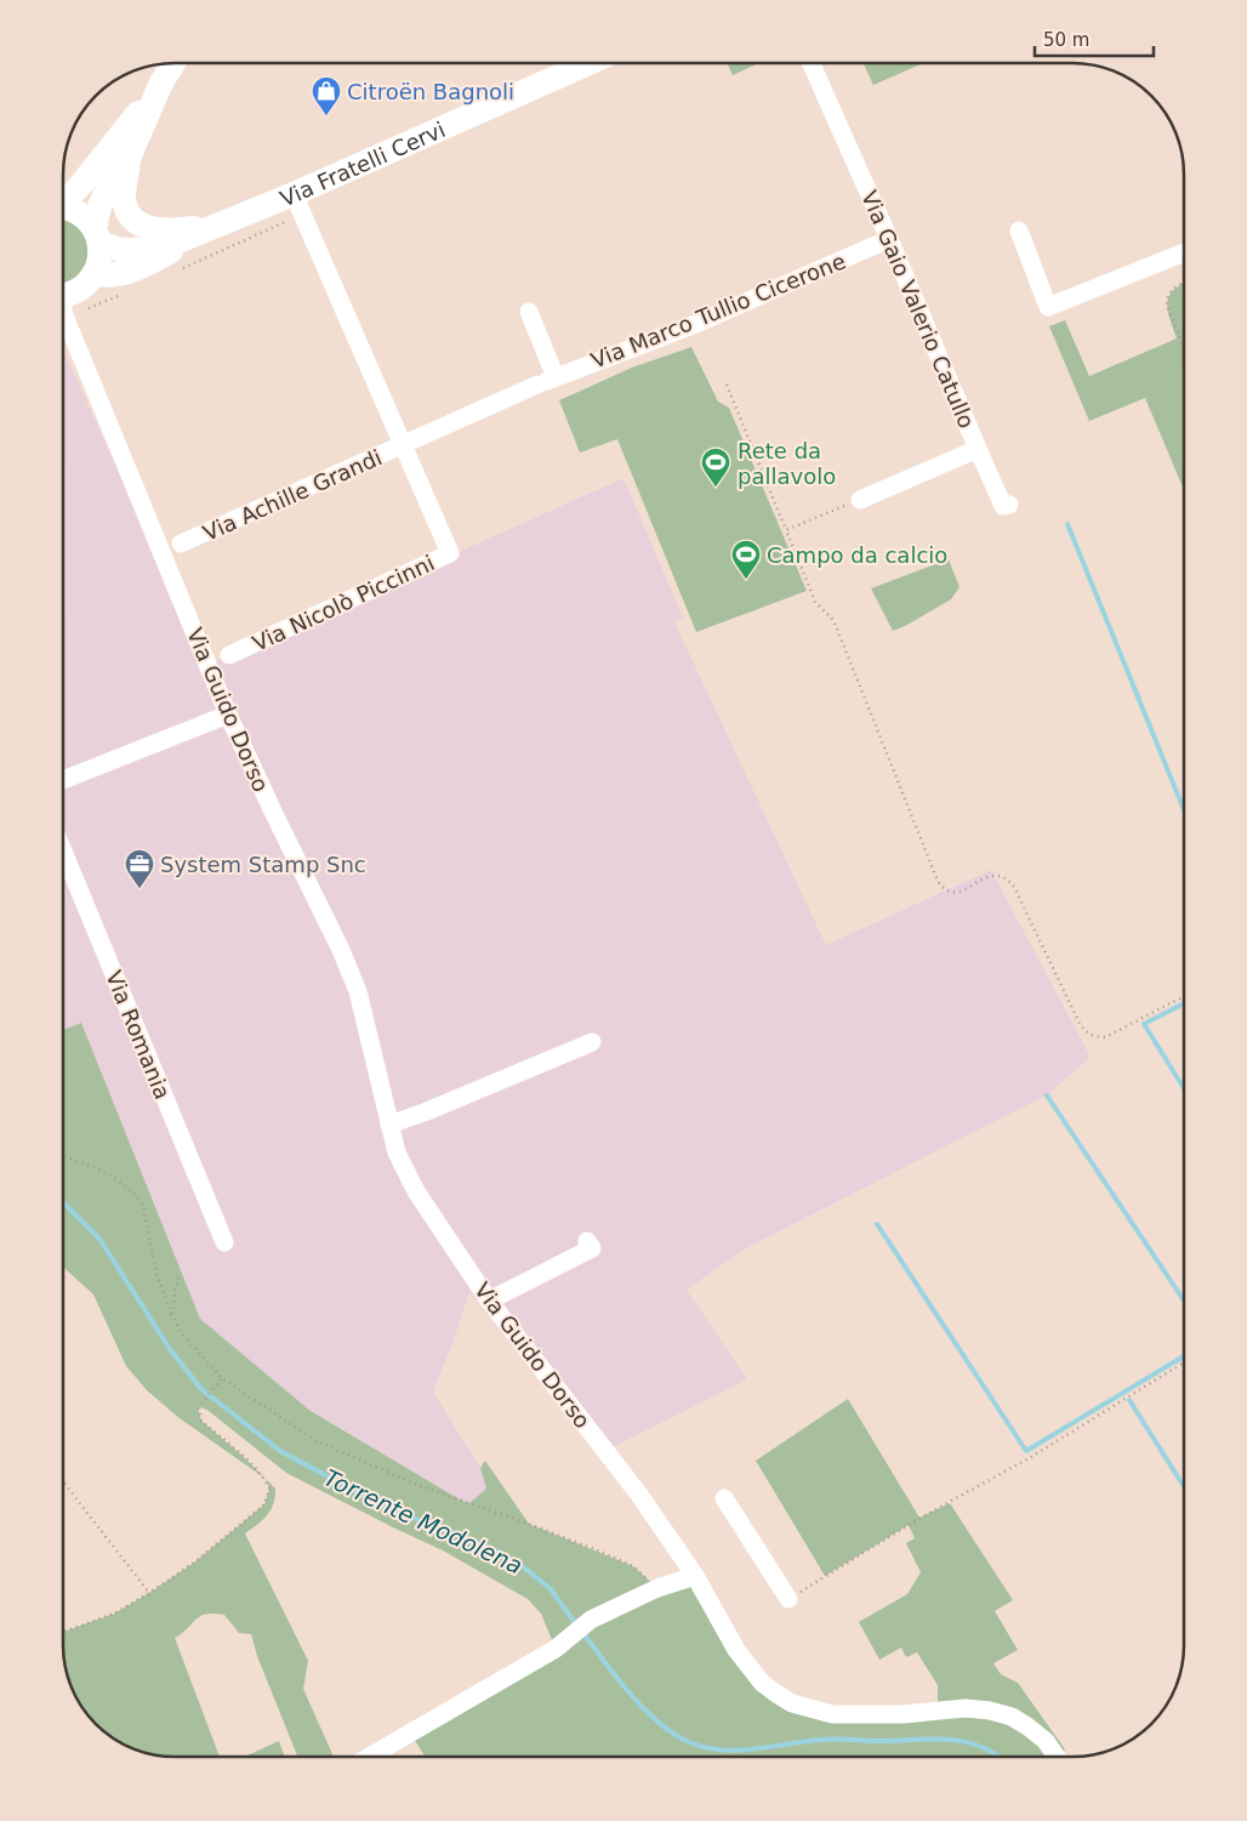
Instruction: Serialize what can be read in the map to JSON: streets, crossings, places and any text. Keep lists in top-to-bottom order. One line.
{"streets":{"main road":["Via Fratelli Cervi"],"street":["Via Gaio Valerio Catullo","Via Marco Tullio Cicerone","Via Achille Grandi","Via Nicolò Piccinni","Via Guido Dorso","Via Romania"]},"crossings":[["Via Fratelli Cervi","Via Nicolò Piccinni"],["Via Gaio Valerio Catullo","Via Marco Tullio Cicerone"],["Via Achille Grandi","Via Nicolò Piccinni"]],"water":["Torrente Modolena"],"places":{"shop":["Citroën Bagnoli"],"sports":["Rete da pallavolo","Campo da calcio"],"office":["System Stamp Snc"]},"scale_bar":"50 m"}
